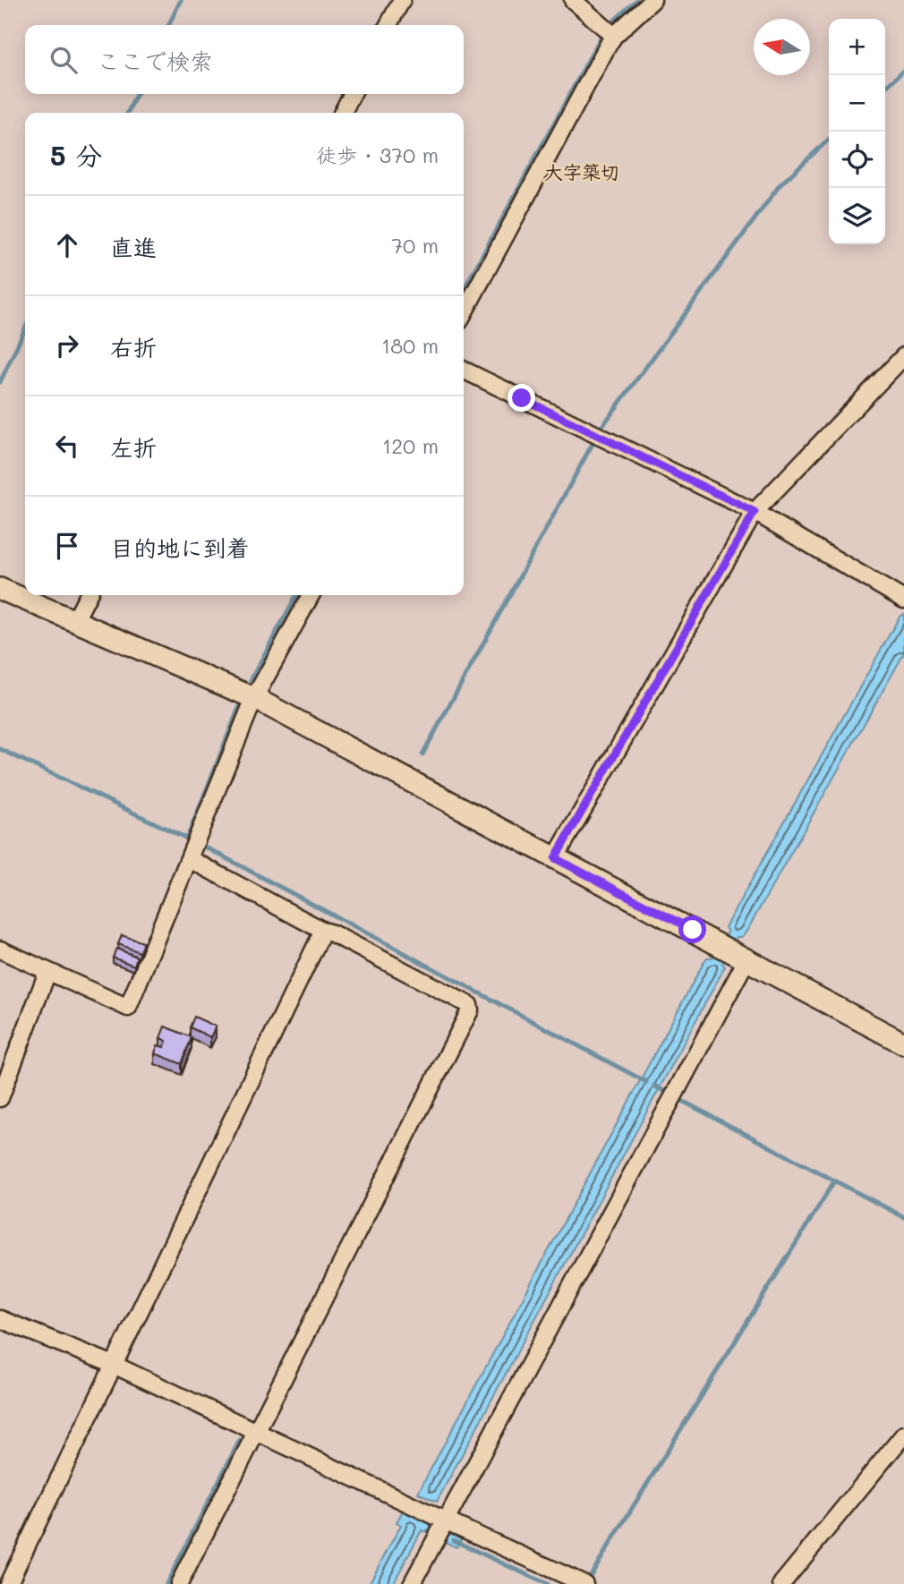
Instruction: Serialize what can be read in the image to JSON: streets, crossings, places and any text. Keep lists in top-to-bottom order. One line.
{"districts":["大字築切"],"north":"left","page":{"map_buttons":["+","−"],"search":"ここで検索","heading":["5 分","徒歩 · 370 m"],"list":[["直進","70 m"],["右折","180 m"],["左折","120 m"],"目的地に到着"]}}
